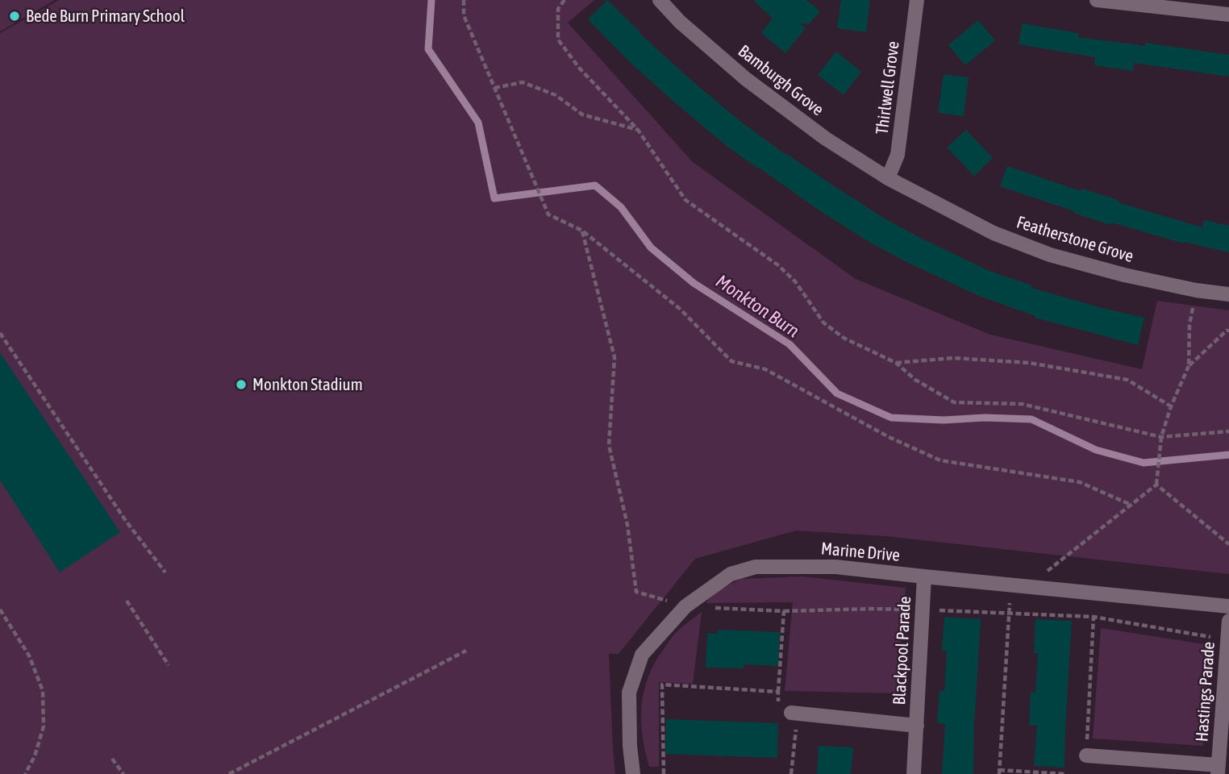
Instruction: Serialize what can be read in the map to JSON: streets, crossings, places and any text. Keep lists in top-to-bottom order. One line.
{"streets":{"street":["Bamburgh Grove","Thirlwell Grove","Featherstone Grove","Marine Drive","Blackpool Parade","Hastings Parade"]},"crossings":[["Bamburgh Grove","Thirlwell Grove"],["Bamburgh Grove","Featherstone Grove"],["Thirlwell Grove","Featherstone Grove"],["Marine Drive","Blackpool Parade"]],"water":["Monkton Burn"],"places":["Bede Burn Primary School","Monkton Stadium"]}
